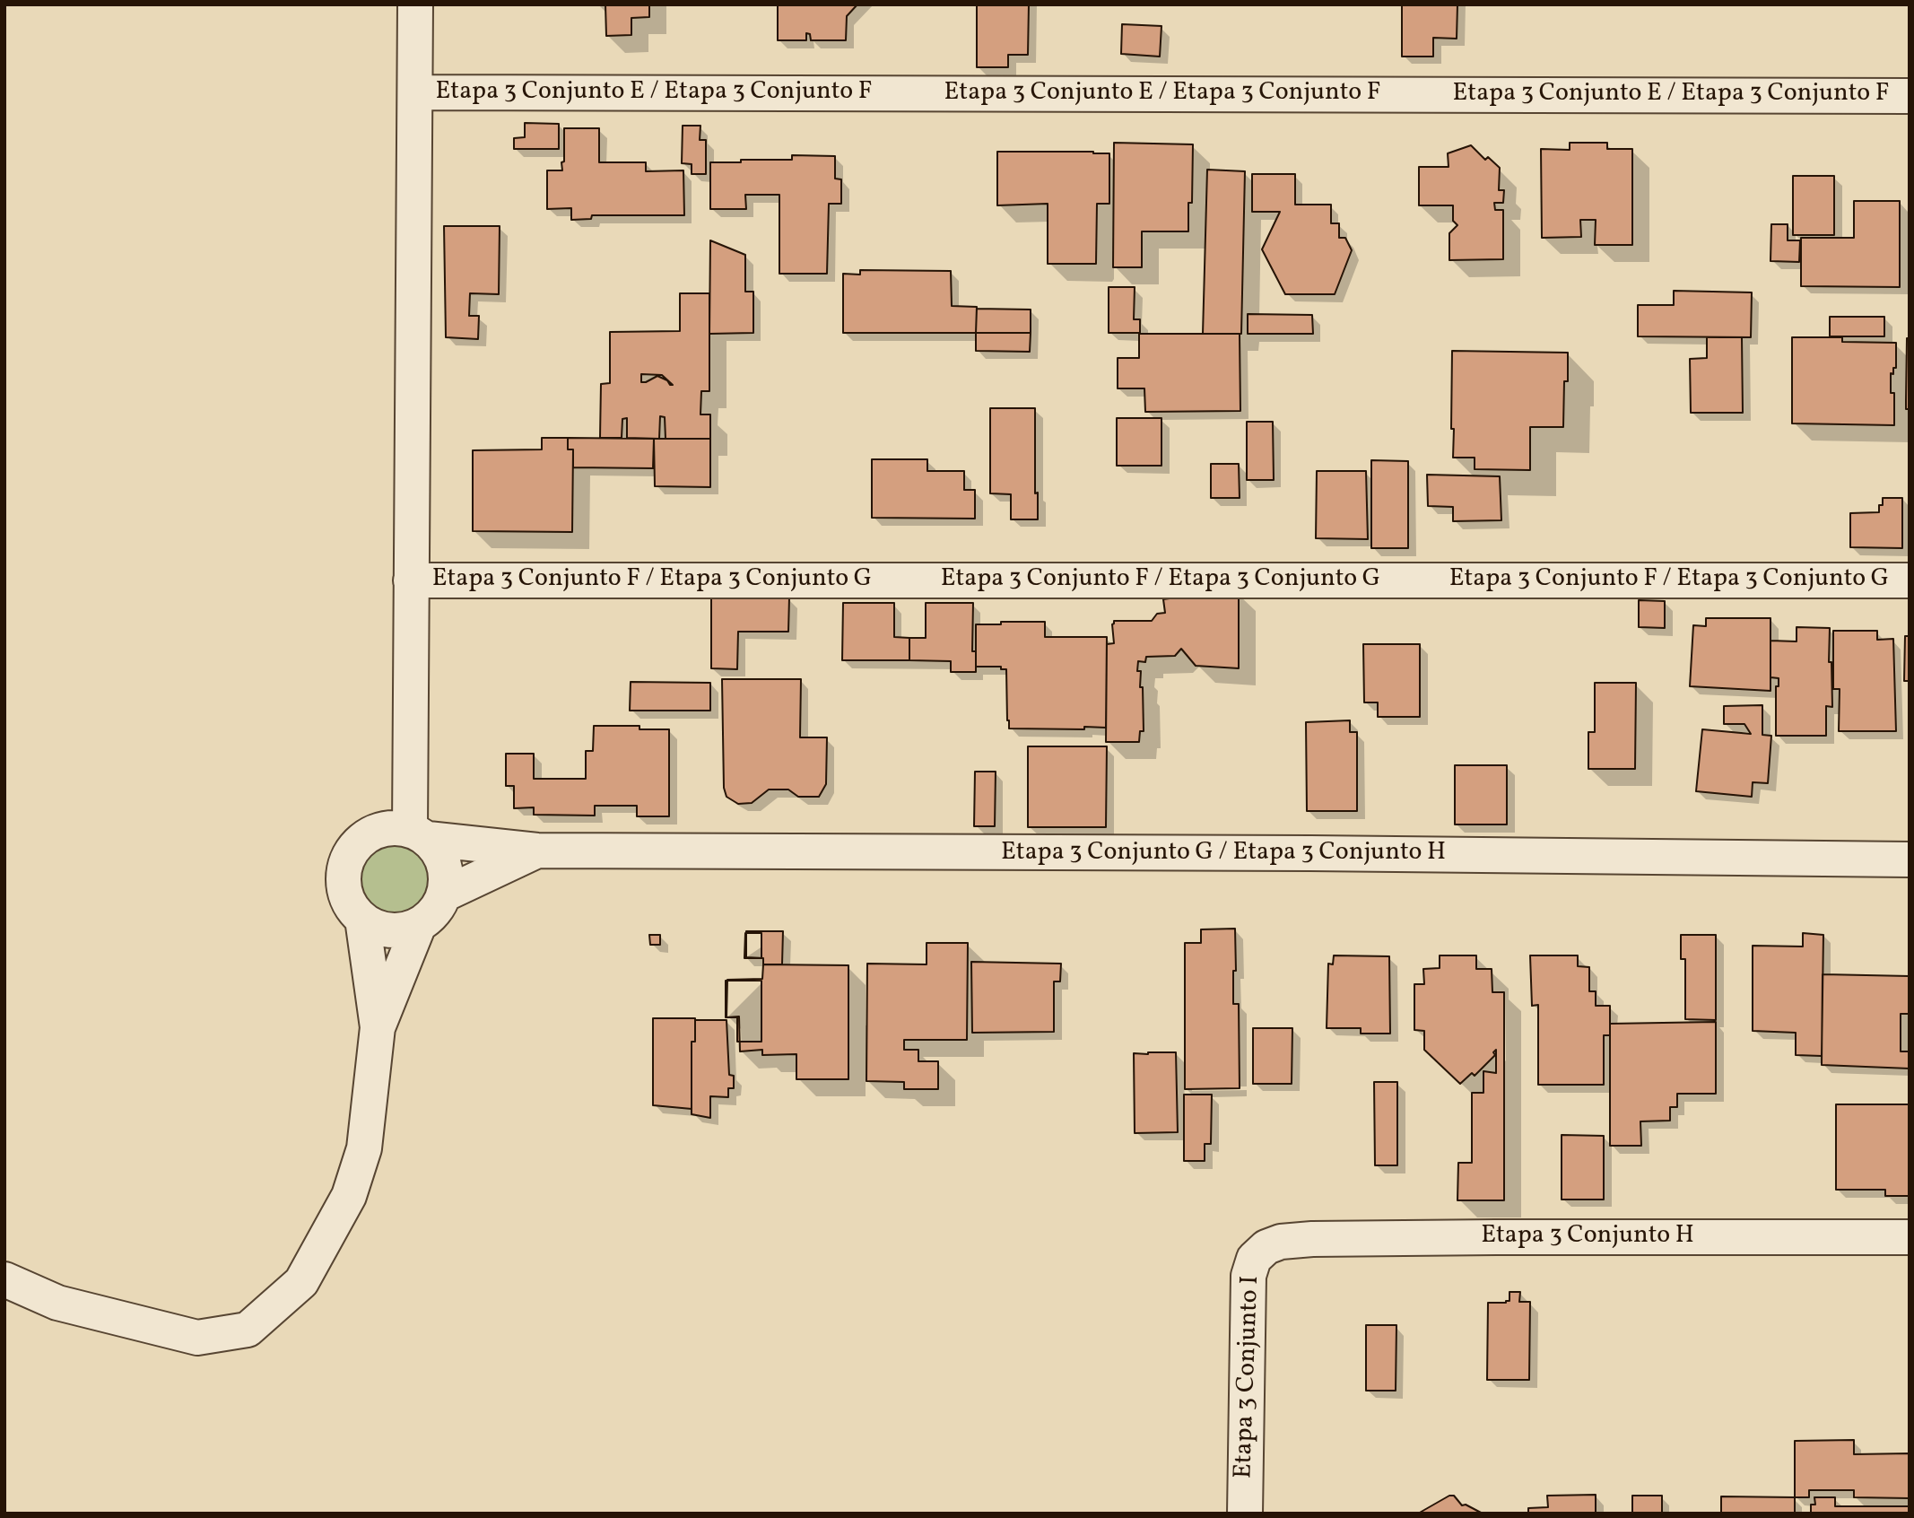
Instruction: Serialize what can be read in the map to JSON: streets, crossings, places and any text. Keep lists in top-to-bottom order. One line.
{"streets":{"street":["Etapa 3 Conjunto E / Etapa 3 Conjunto F","Etapa 3 Conjunto F / Etapa 3 Conjunto G","Etapa 3 Conjunto G / Etapa 3 Conjunto H","Etapa 3 Conjunto H","Etapa 3 Conjunto I"]},"crossings":[["Etapa 3 Conjunto H","Etapa 3 Conjunto I"]]}
